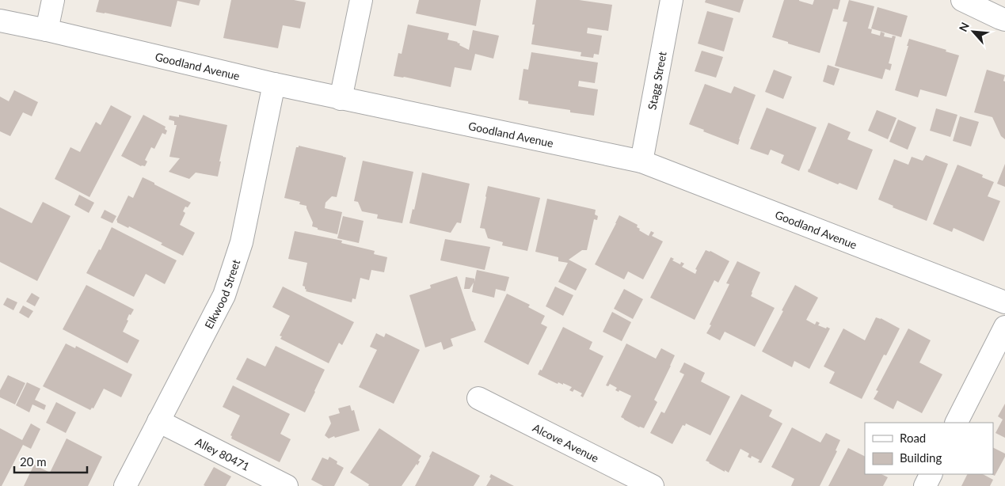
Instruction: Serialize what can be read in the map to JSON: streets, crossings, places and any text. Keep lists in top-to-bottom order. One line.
{"streets":{"street":["Goodland Avenue","Stagg Street","Elkwood Street","Alcove Avenue","Alley 80471"]},"crossings":[["Goodland Avenue","Stagg Street"],["Goodland Avenue","Elkwood Street"],["Elkwood Street","Alley 80471"]],"legend":["Road","Building"],"scale_bar":"20 m","north":"top left"}
